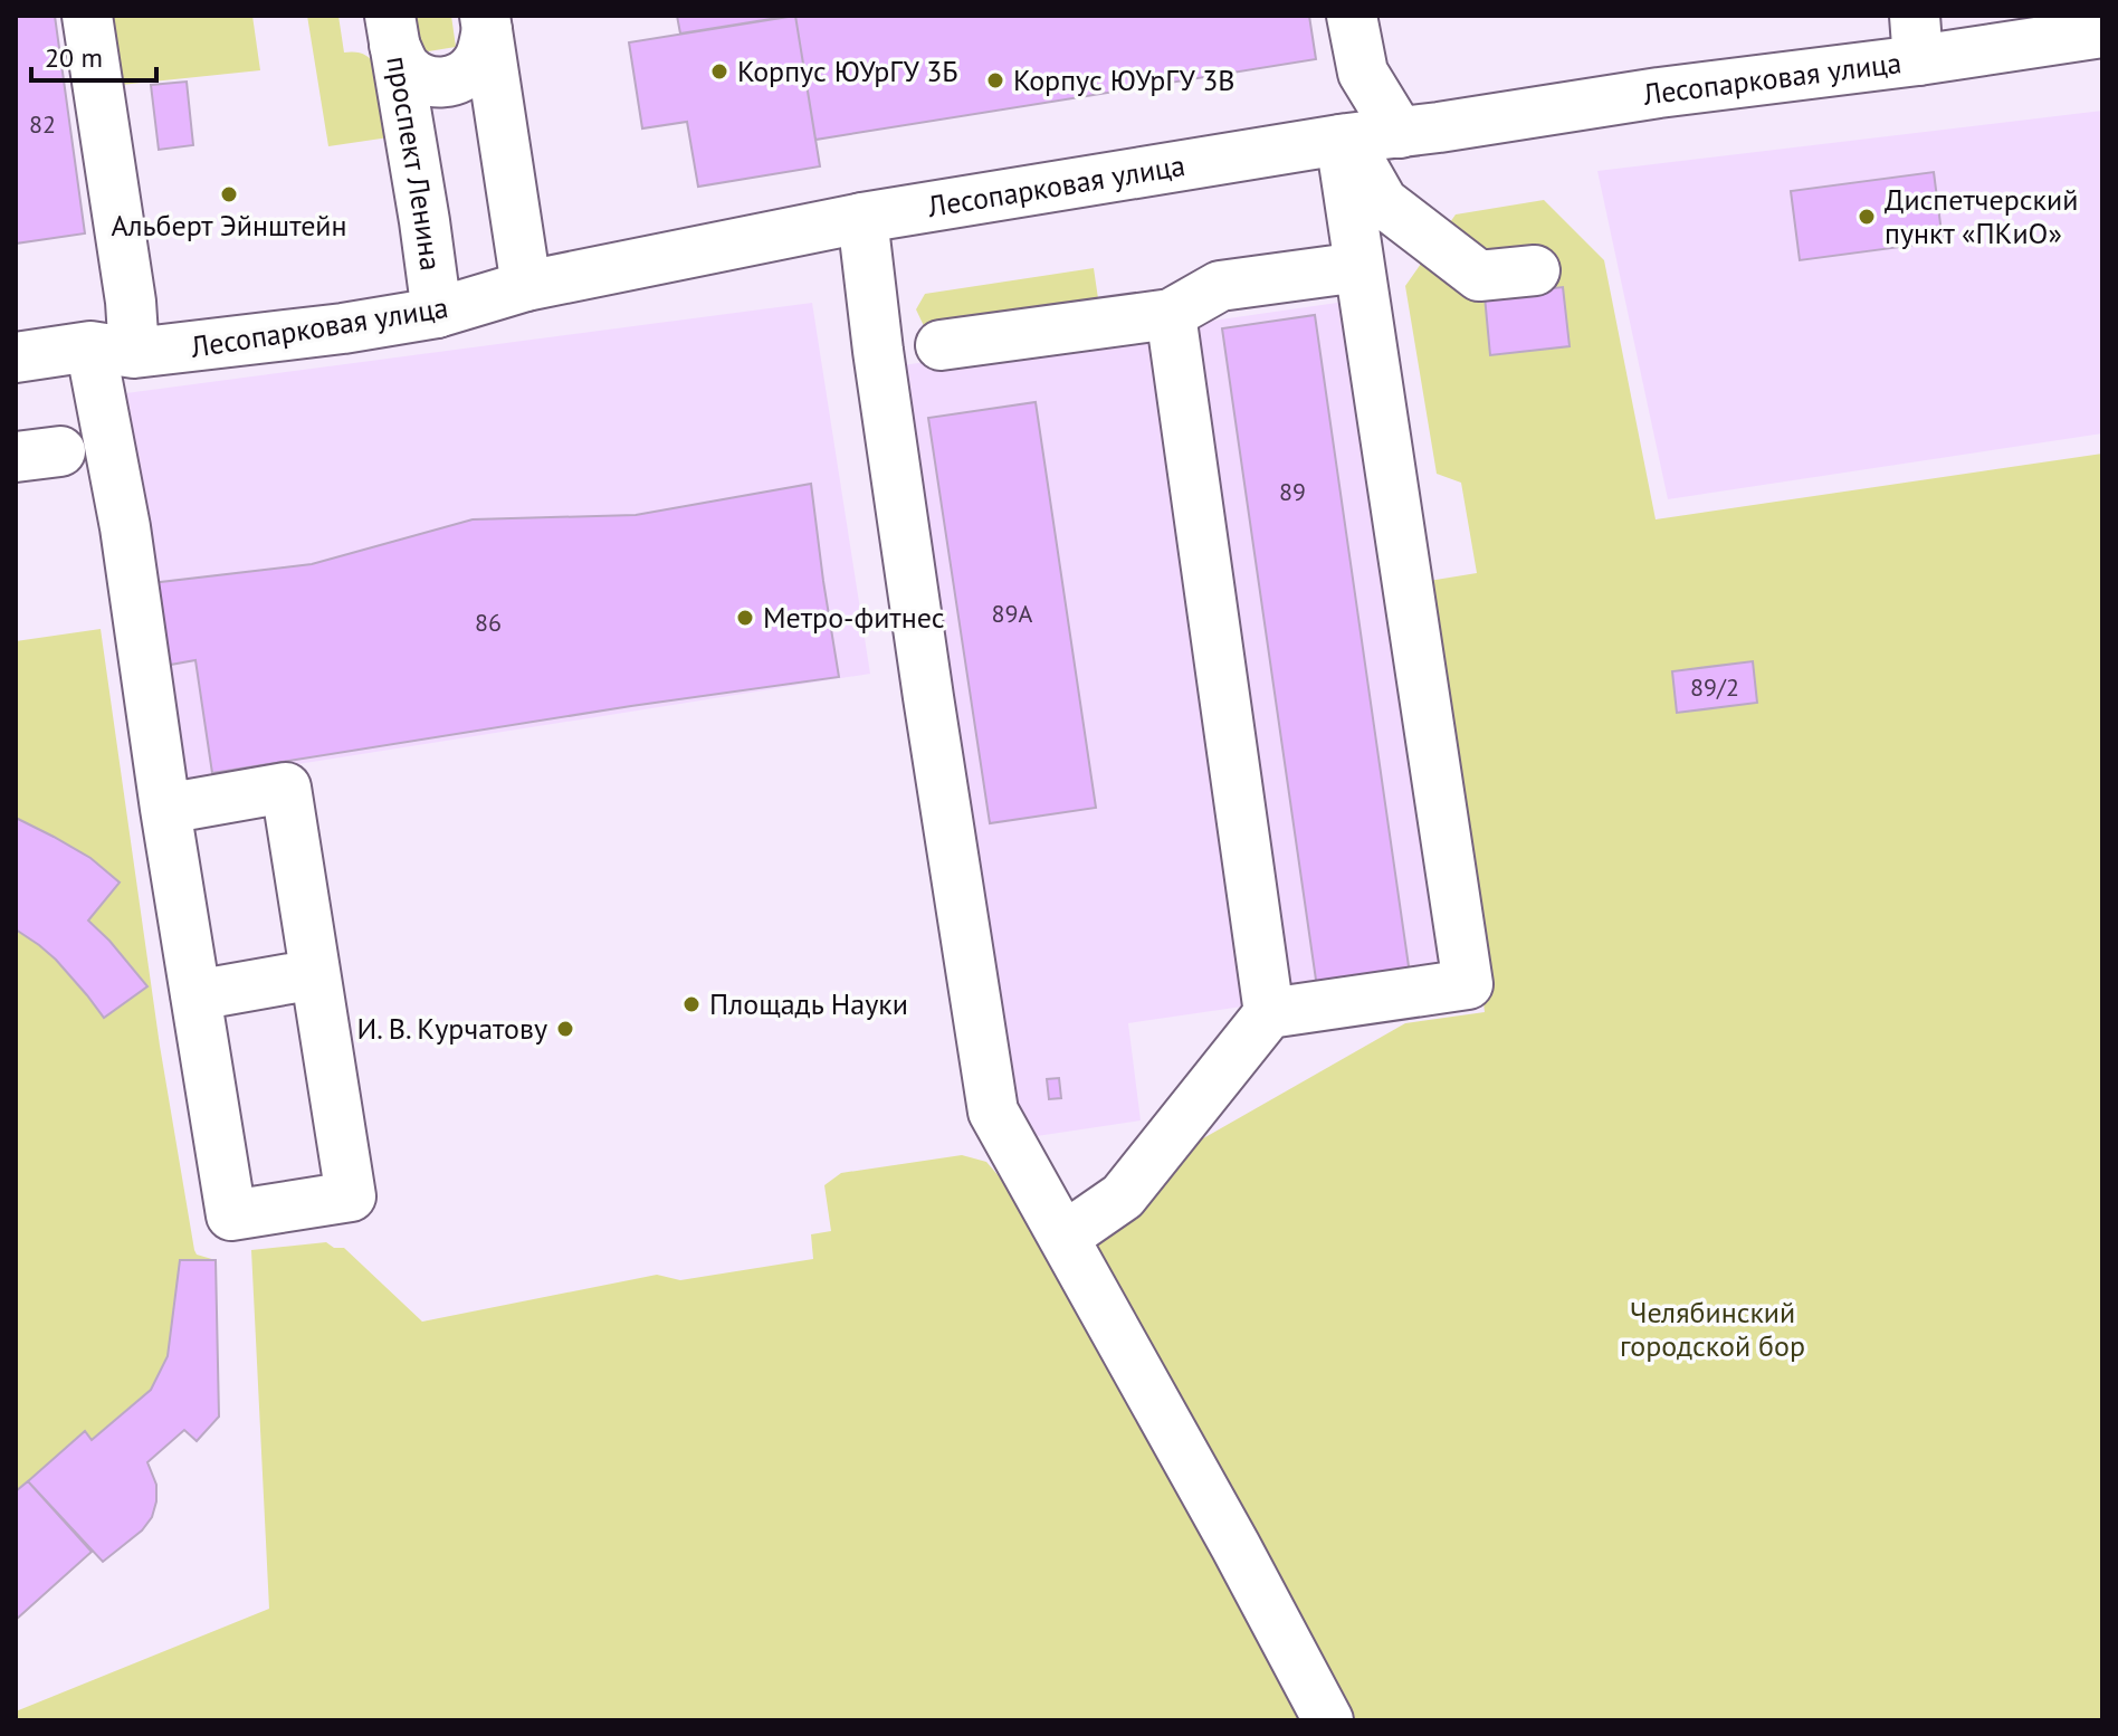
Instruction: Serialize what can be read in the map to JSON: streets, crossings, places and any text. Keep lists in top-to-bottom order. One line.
{"streets":{"main road":["Лесопарковая улица","проспект Ленина"]},"crossings":[["Лесопарковая улица","проспект Ленина"]],"parks":["Челябинский городской бор"],"places":["Корпус ЮУрГУ 3Б","Корпус ЮУрГУ 3В","Альберт Эйнштейн","Диспетчерский пункт «ПКиО»","Метро-фитнес","Площадь Науки","И. В. Курчатову"],"house_numbers":["82","89","89А","86","89/2"],"scale_bar":"20 m"}
